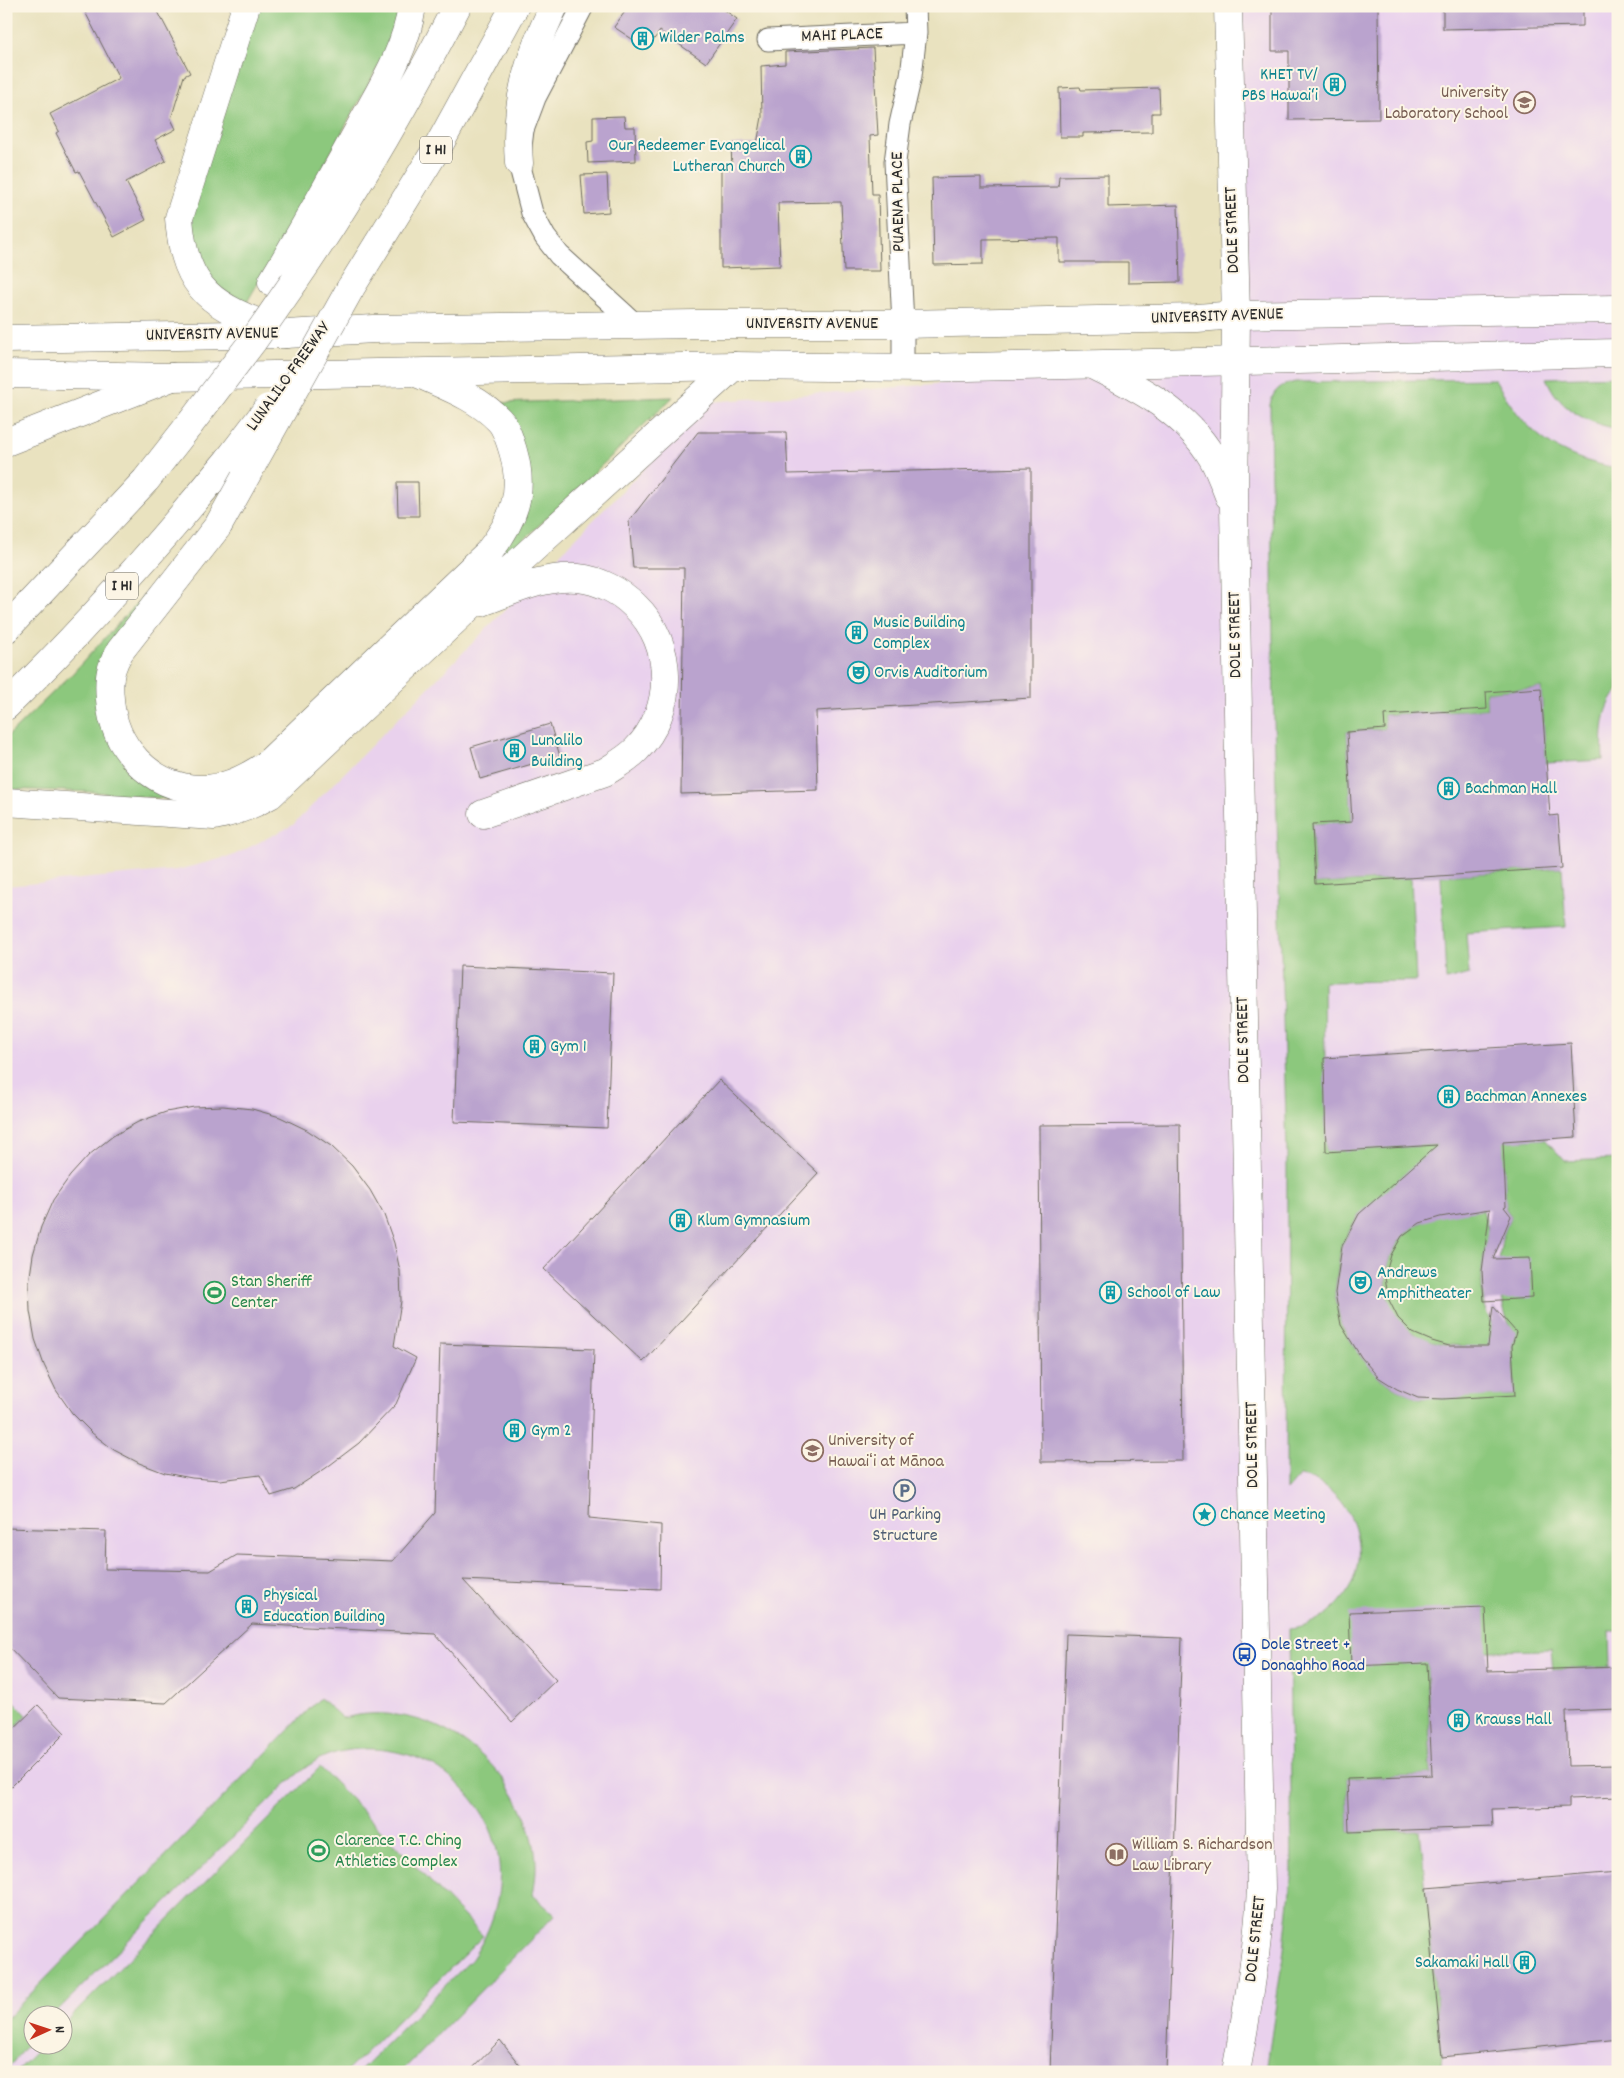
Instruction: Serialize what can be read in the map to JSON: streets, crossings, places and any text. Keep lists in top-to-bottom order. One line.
{"streets":{"main road":["I H1","DOLE STREET","UNIVERSITY AVENUE","LUNALILO FREEWAY"],"street":["MAHI PLACE","PUAENA PLACE"]},"crossings":[["MAHI PLACE","PUAENA PLACE"],["PUAENA PLACE","UNIVERSITY AVENUE"],["DOLE STREET","UNIVERSITY AVENUE"]],"places":{"building":["Wilder Palms","KHET TV/ PBS Hawai‘i","Our Redeemer Evangelical Lutheran Church","Music Building Complex","Lunalilo Building","Bachman Hall","Gym 1","Bachman Annexes","Klum Gymnasium","School of Law","Gym 2","Physical Education Building","Krauss Hall","Sakamaki Hall"],"school or university":["University Laboratory School","University of Hawaiʻi at Mānoa"],"theatre":["Orvis Auditorium","Andrews Amphitheater"],"sports":["Stan Sheriff Center","Clarence T.C. Ching Athletics Complex"],"parking":["UH Parking Structure"],"place":["Chance Meeting"],"bus stop":["Dole Street + Donaghho Road"],"library":["William S. Richardson Law Library"]},"north":"right"}
